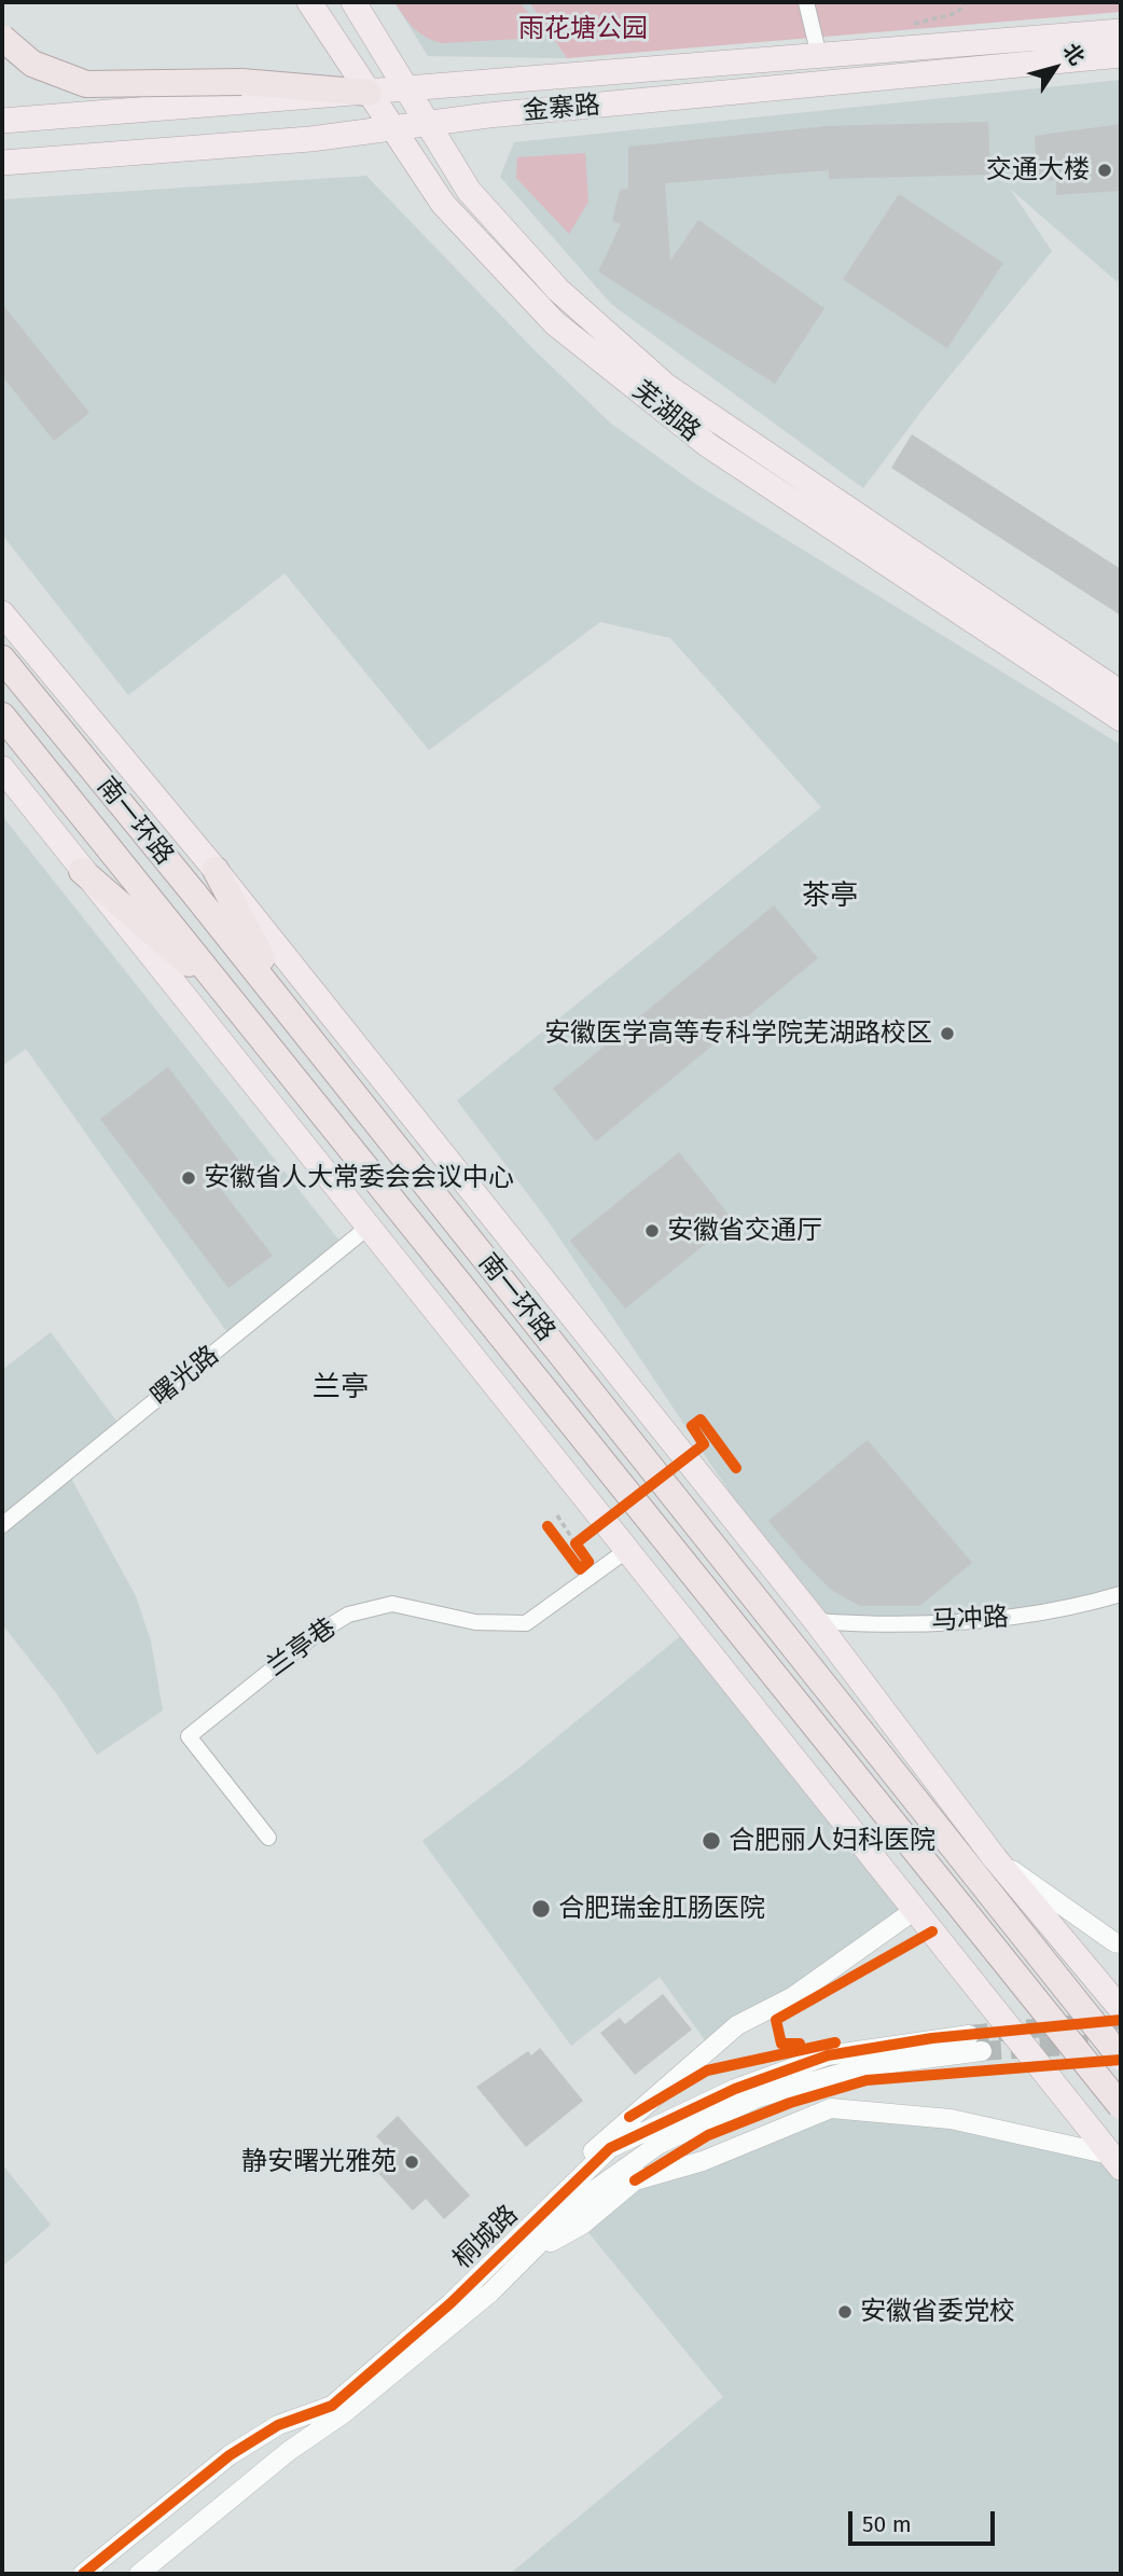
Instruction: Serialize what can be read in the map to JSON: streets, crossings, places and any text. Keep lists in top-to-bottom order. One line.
{"streets":{"highway":["南一环路"],"main road":["金寨路","芜湖路"],"street":["曙光路","马冲路","兰亭巷","桐城路"]},"crossings":[["金寨路","芜湖路"]],"districts":["茶亭","兰亭"],"parks":["雨花塘公园"],"places":["交通大楼","安徽医学高等专科学院芜湖路校区","安徽省人大常委会会议中心","安徽省交通厅","合肥丽人妇科医院","合肥瑞金肛肠医院","静安曙光雅苑","安徽省委党校"],"scale_bar":"50 m","north":"top right"}
